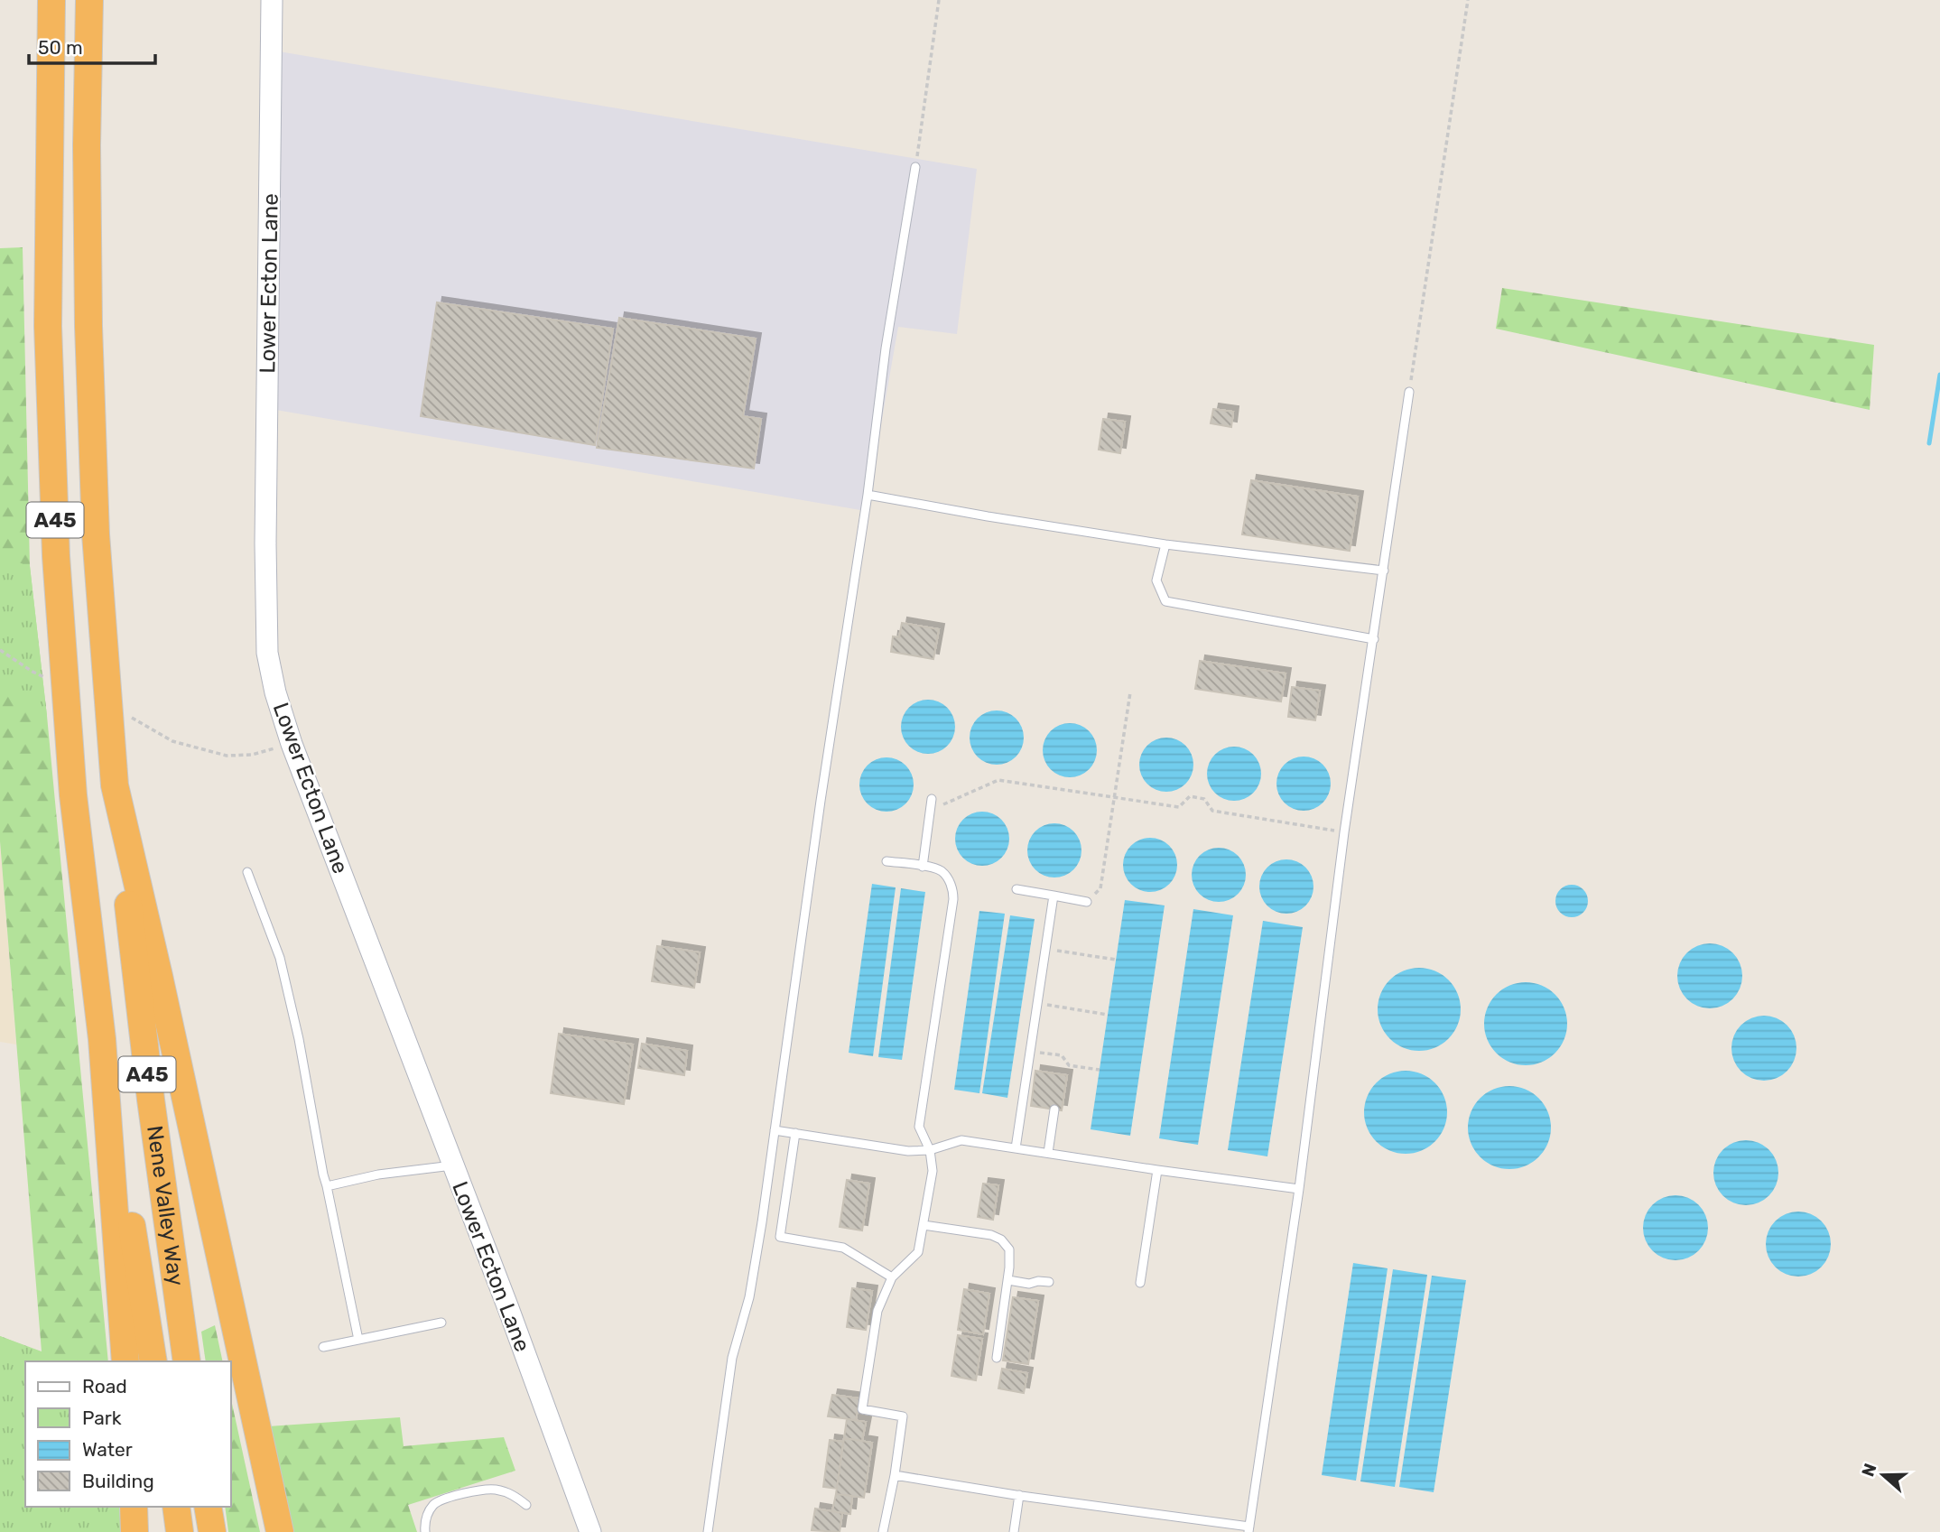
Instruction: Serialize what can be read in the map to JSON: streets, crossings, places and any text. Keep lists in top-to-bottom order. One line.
{"streets":{"highway":["A45","Nene Valley Way"],"street":["Lower Ecton Lane"]},"crossings":[["A45","Nene Valley Way"]],"legend":["Road","Park","Water","Building"],"scale_bar":"50 m","north":"left"}
